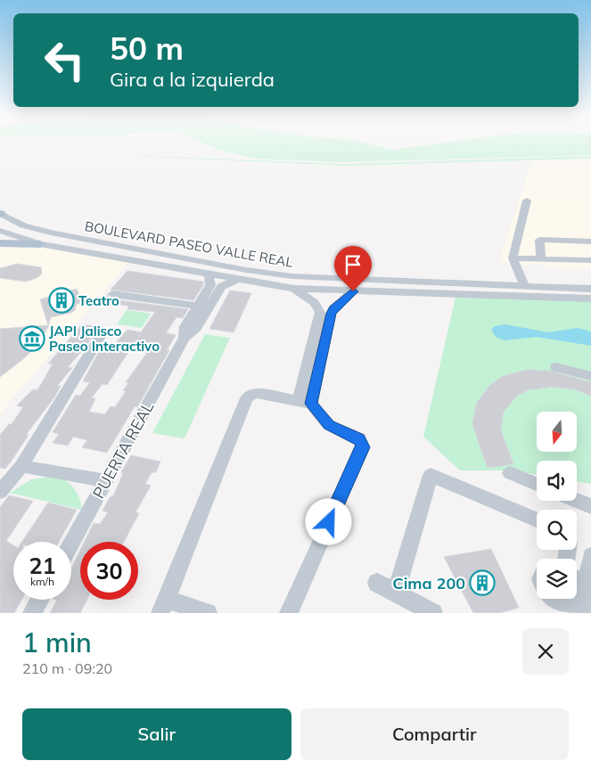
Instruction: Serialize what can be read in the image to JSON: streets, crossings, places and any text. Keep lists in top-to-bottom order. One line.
{"streets":{"street":["BOULEVARD PASEO VALLE REAL","PUERTA REAL"]},"crossings":[["BOULEVARD PASEO VALLE REAL","PUERTA REAL"]],"places":{"building":["Teatro","Cima 200"],"museum":["JAPI Jalisco Paseo Interactivo"]},"north":"bottom","page":{"turn":["50 m","Gira a la izquierda"],"speed":"21 km/h","limit":"30","heading":["1 min","210 m · 09:20"],"buttons":["Salir","Compartir"]}}
